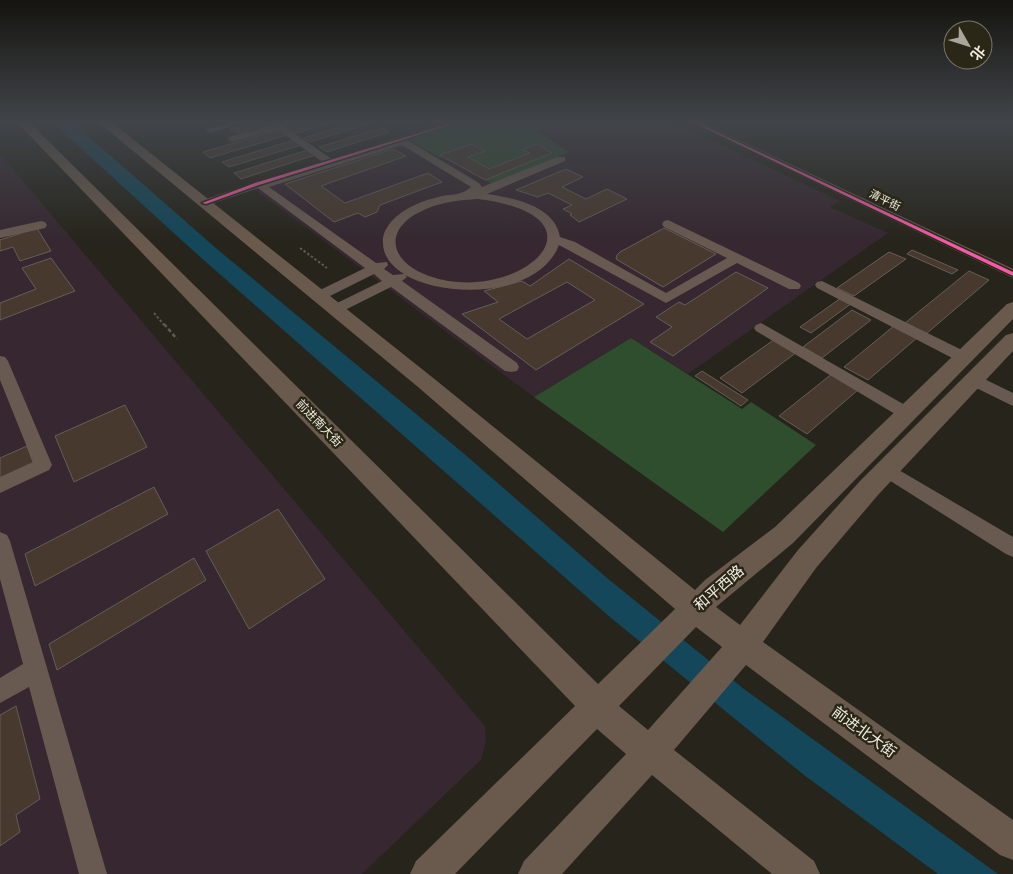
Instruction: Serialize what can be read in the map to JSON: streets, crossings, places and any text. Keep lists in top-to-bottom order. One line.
{"streets":{"main road":["前进南大街","和平西路","前进北大街"],"street":["清平街"]},"crossings":[["前进南大街","和平西路"],["和平西路","前进北大街"]],"north":"bottom right"}
